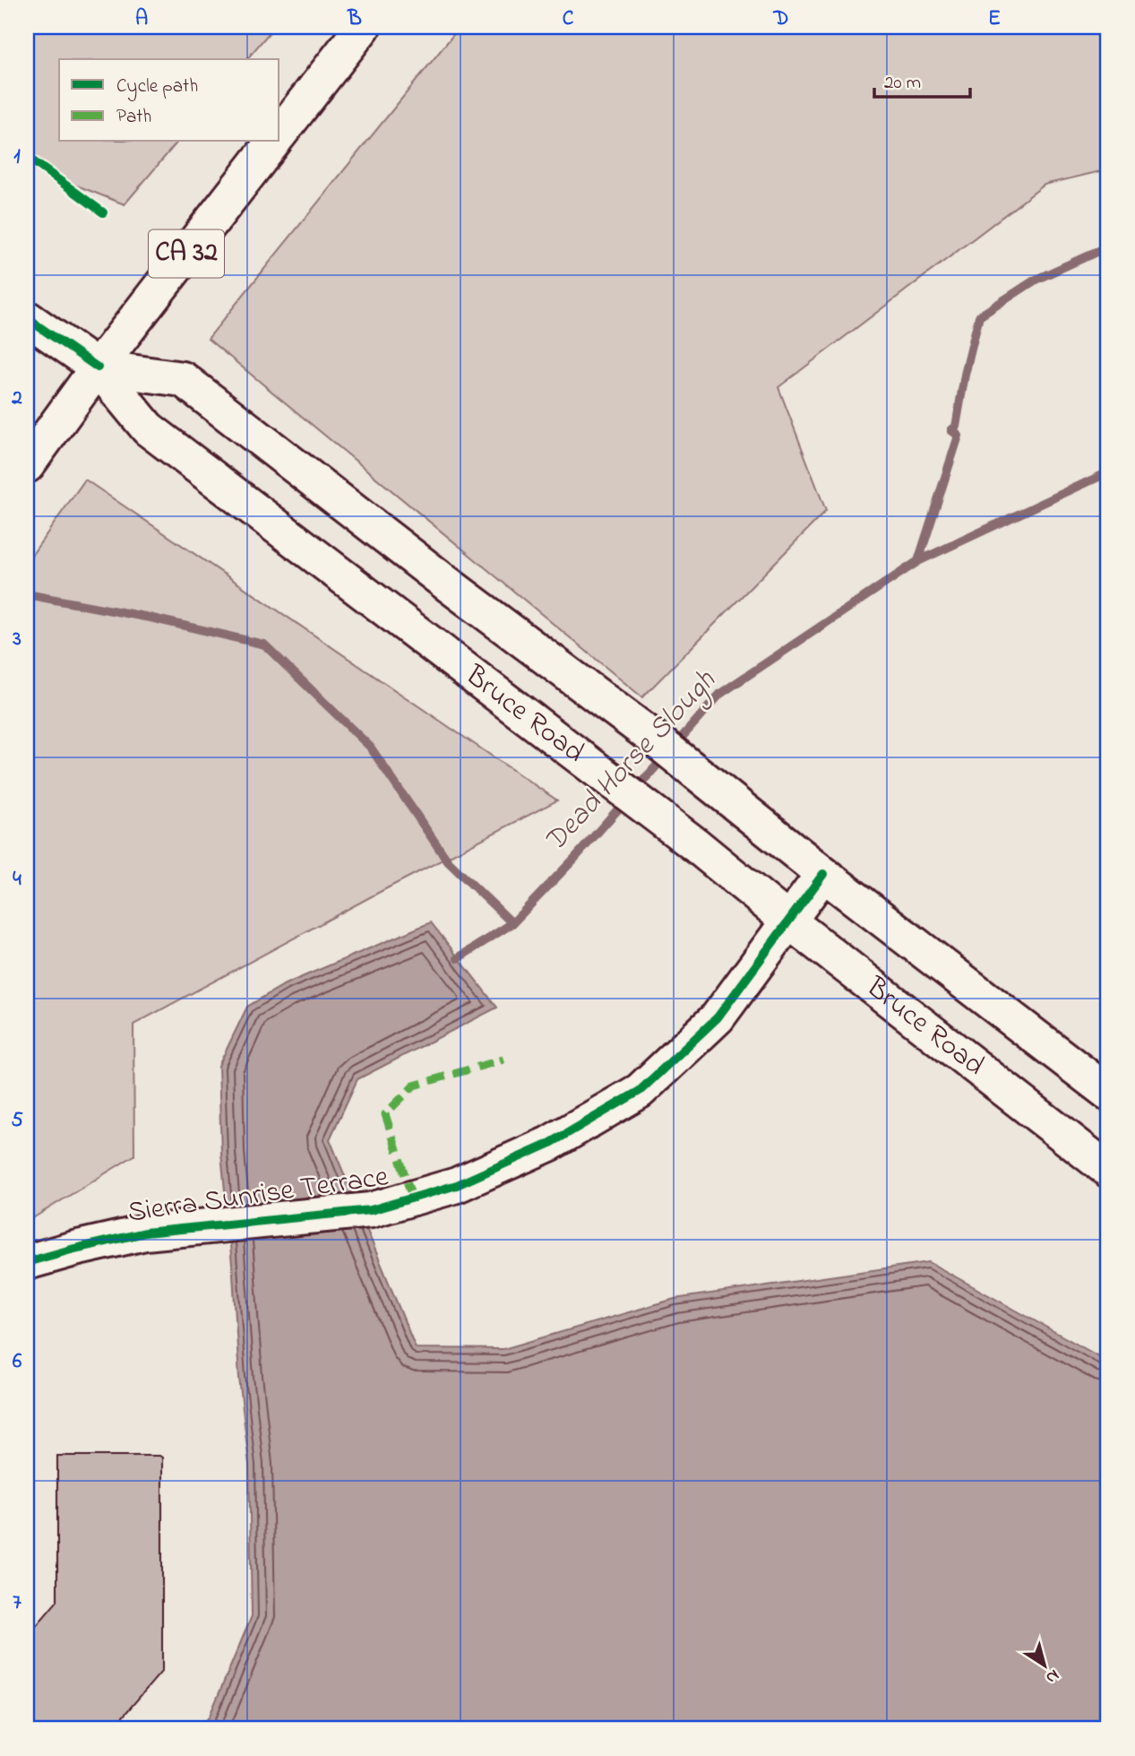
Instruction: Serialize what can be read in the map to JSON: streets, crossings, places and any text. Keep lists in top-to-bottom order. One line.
{"streets":{"main road":["CA 32","Bruce Road","Sierra Sunrise Terrace"]},"crossings":[["CA 32","Bruce Road"],["Bruce Road","Sierra Sunrise Terrace"]],"water":["Dead Horse Slough"],"legend":["Cycle path","Path"],"scale_bar":"20 m","north":"bottom right","grid":{"columns":["A","B","C","D","E"],"rows":["1","2","3","4","5","6","7"]}}
